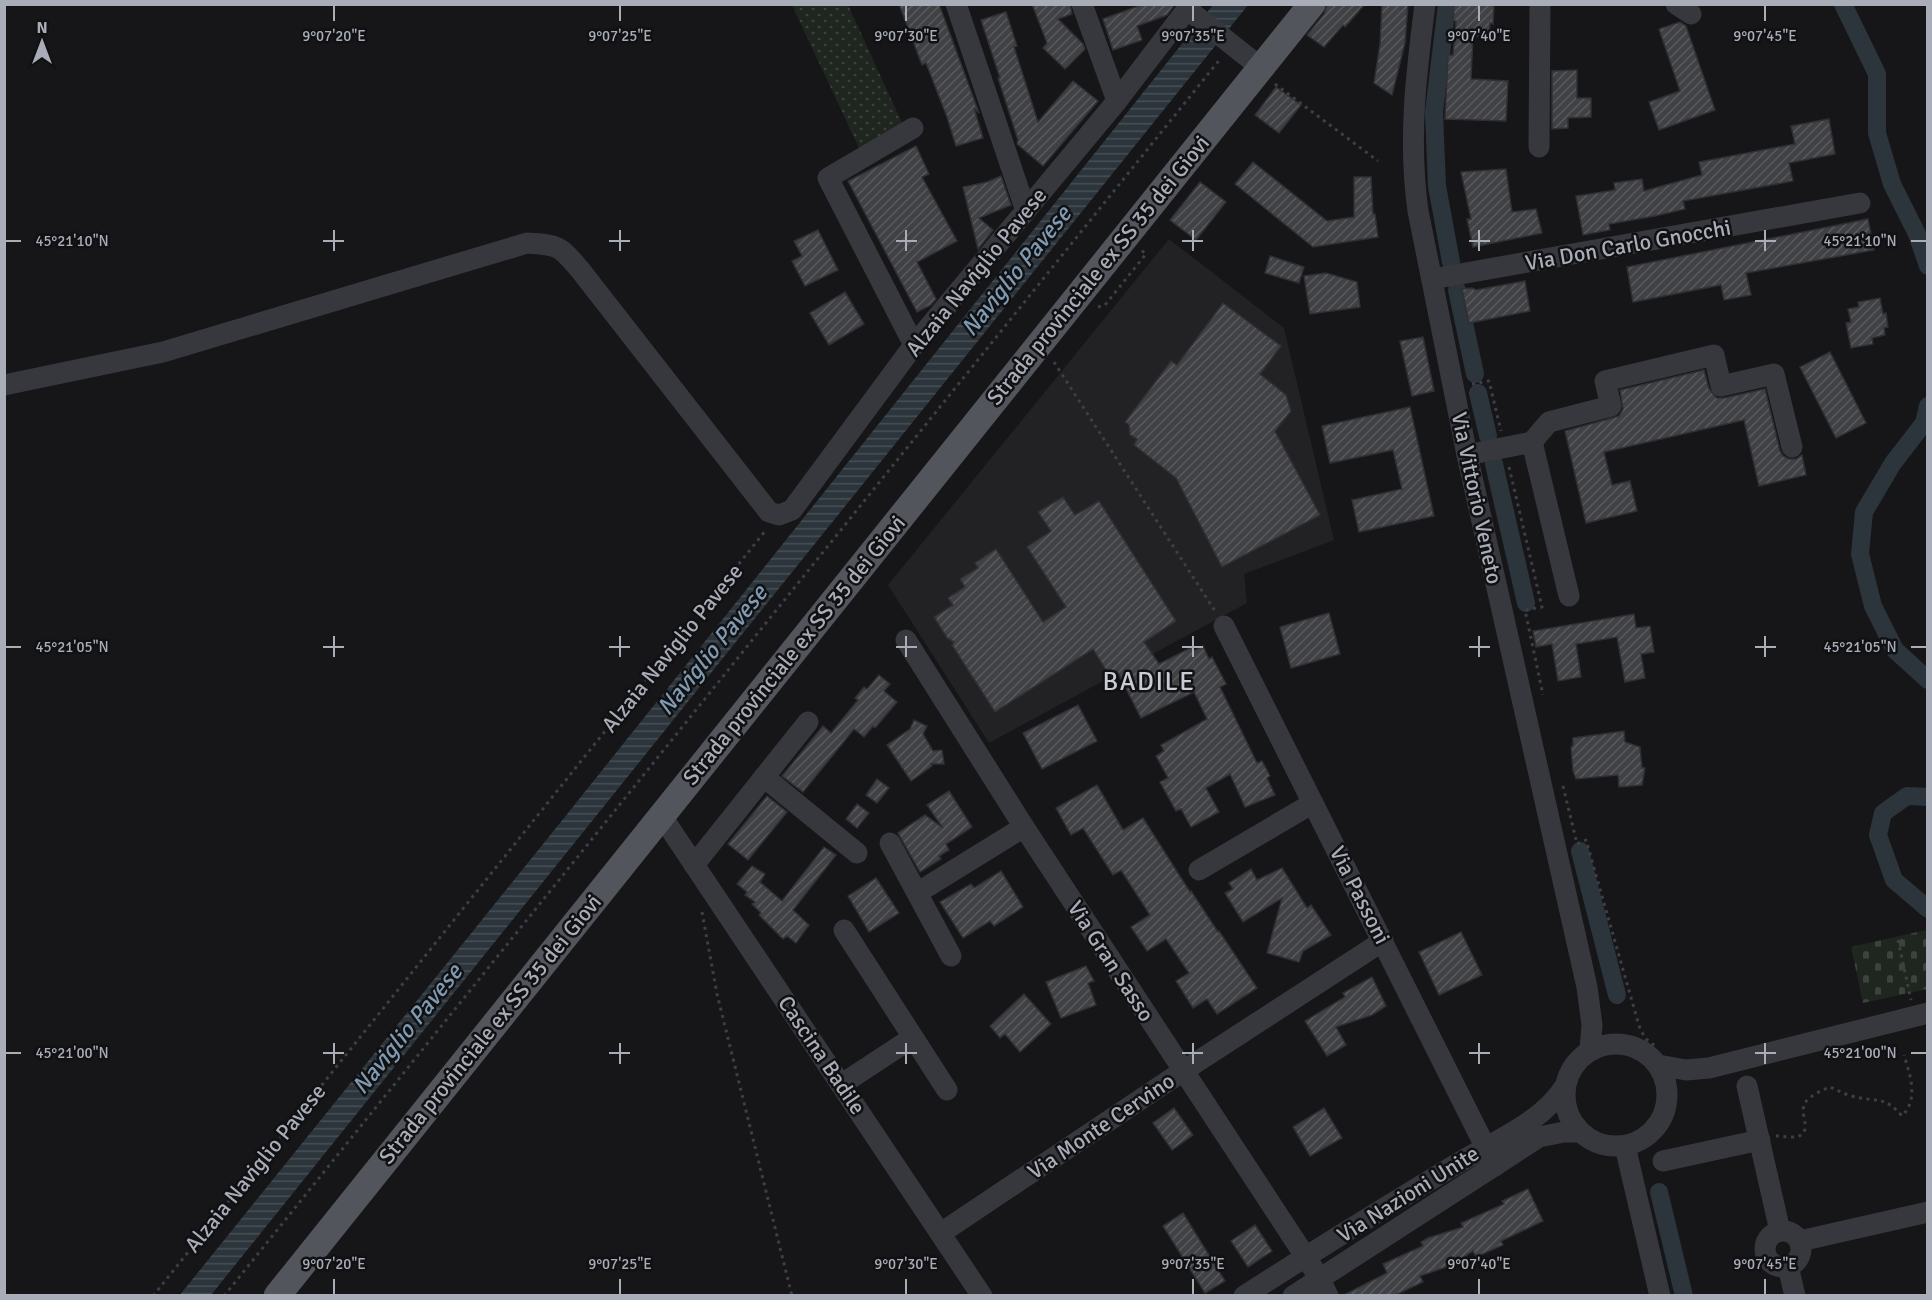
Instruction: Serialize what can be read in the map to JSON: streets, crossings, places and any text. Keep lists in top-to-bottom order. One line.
{"streets":{"main road":["Strada provinciale ex SS 35 dei Giovi"],"street":["Via Don Carlo Gnocchi","Alzaia Naviglio Pavese","Via Vittorio Veneto","Via Passoni","Via Gran Sasso","Cascina Badile","Via Monte Cervino","Via Nazioni Unite"]},"crossings":[["Via Don Carlo Gnocchi","Via Vittorio Veneto"],["Strada provinciale ex SS 35 dei Giovi","Cascina Badile"],["Via Vittorio Veneto","Via Nazioni Unite"],["Via Passoni","Via Monte Cervino"],["Via Passoni","Via Nazioni Unite"],["Via Gran Sasso","Via Monte Cervino"],["Via Gran Sasso","Via Nazioni Unite"],["Cascina Badile","Via Monte Cervino"]],"districts":["BADILE"],"water":["Naviglio Pavese"],"north":"top","coordinates":["9°07'20\"E","9°07'25\"E","9°07'30\"E","9°07'35\"E","9°07'40\"E","9°07'45\"E","45°21'10\"N","45°21'05\"N","45°21'00\"N"]}
